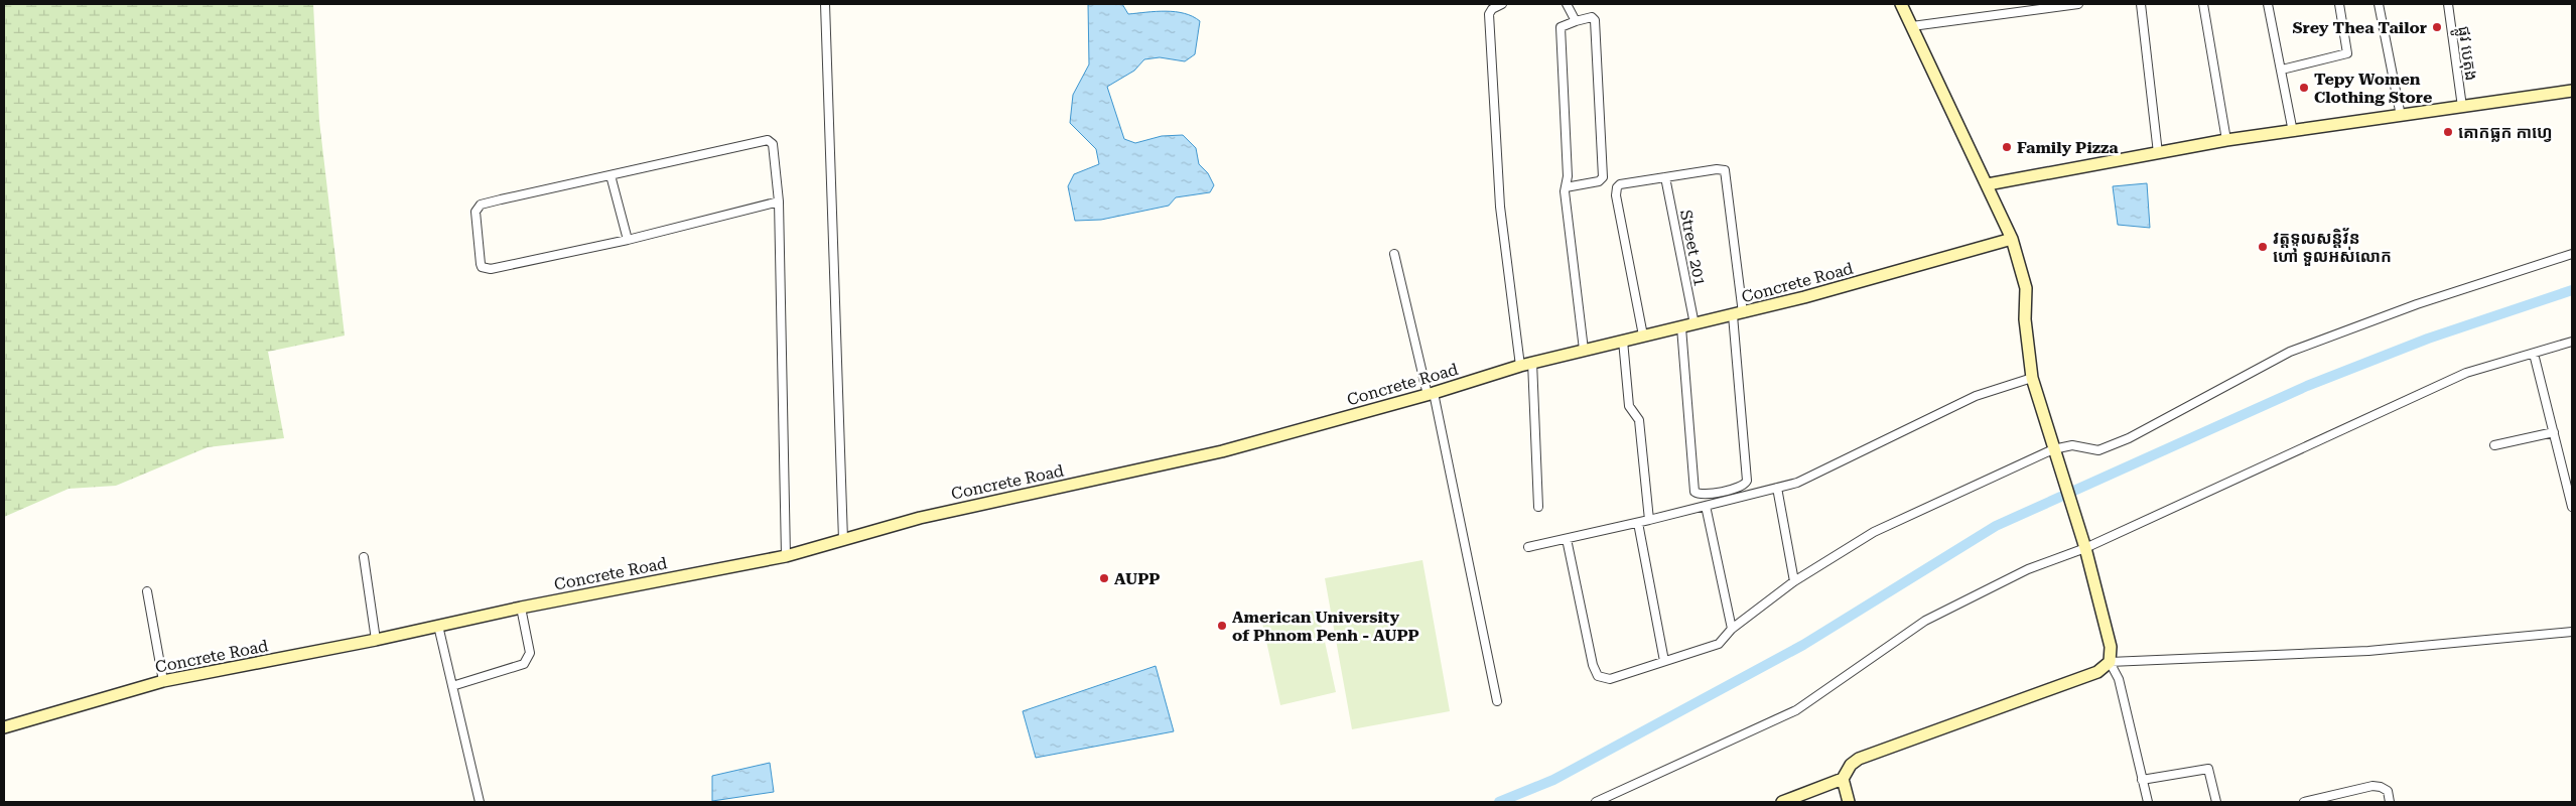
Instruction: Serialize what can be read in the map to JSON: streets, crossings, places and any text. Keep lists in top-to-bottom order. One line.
{"streets":{"street":["ផ្លូវ បេតុង","Street 201","Concrete Road"]},"crossings":[["Street 201","Concrete Road"]],"places":["Srey Thea Tailor","Tepy Women Clothing Store","គោកធ្លក កាហ្វេ","Family Pizza","វត្តទូលសន្តិវ័ន ហៅ ទួលអស់លោក","AUPP","American University of Phnom Penh - AUPP"]}
